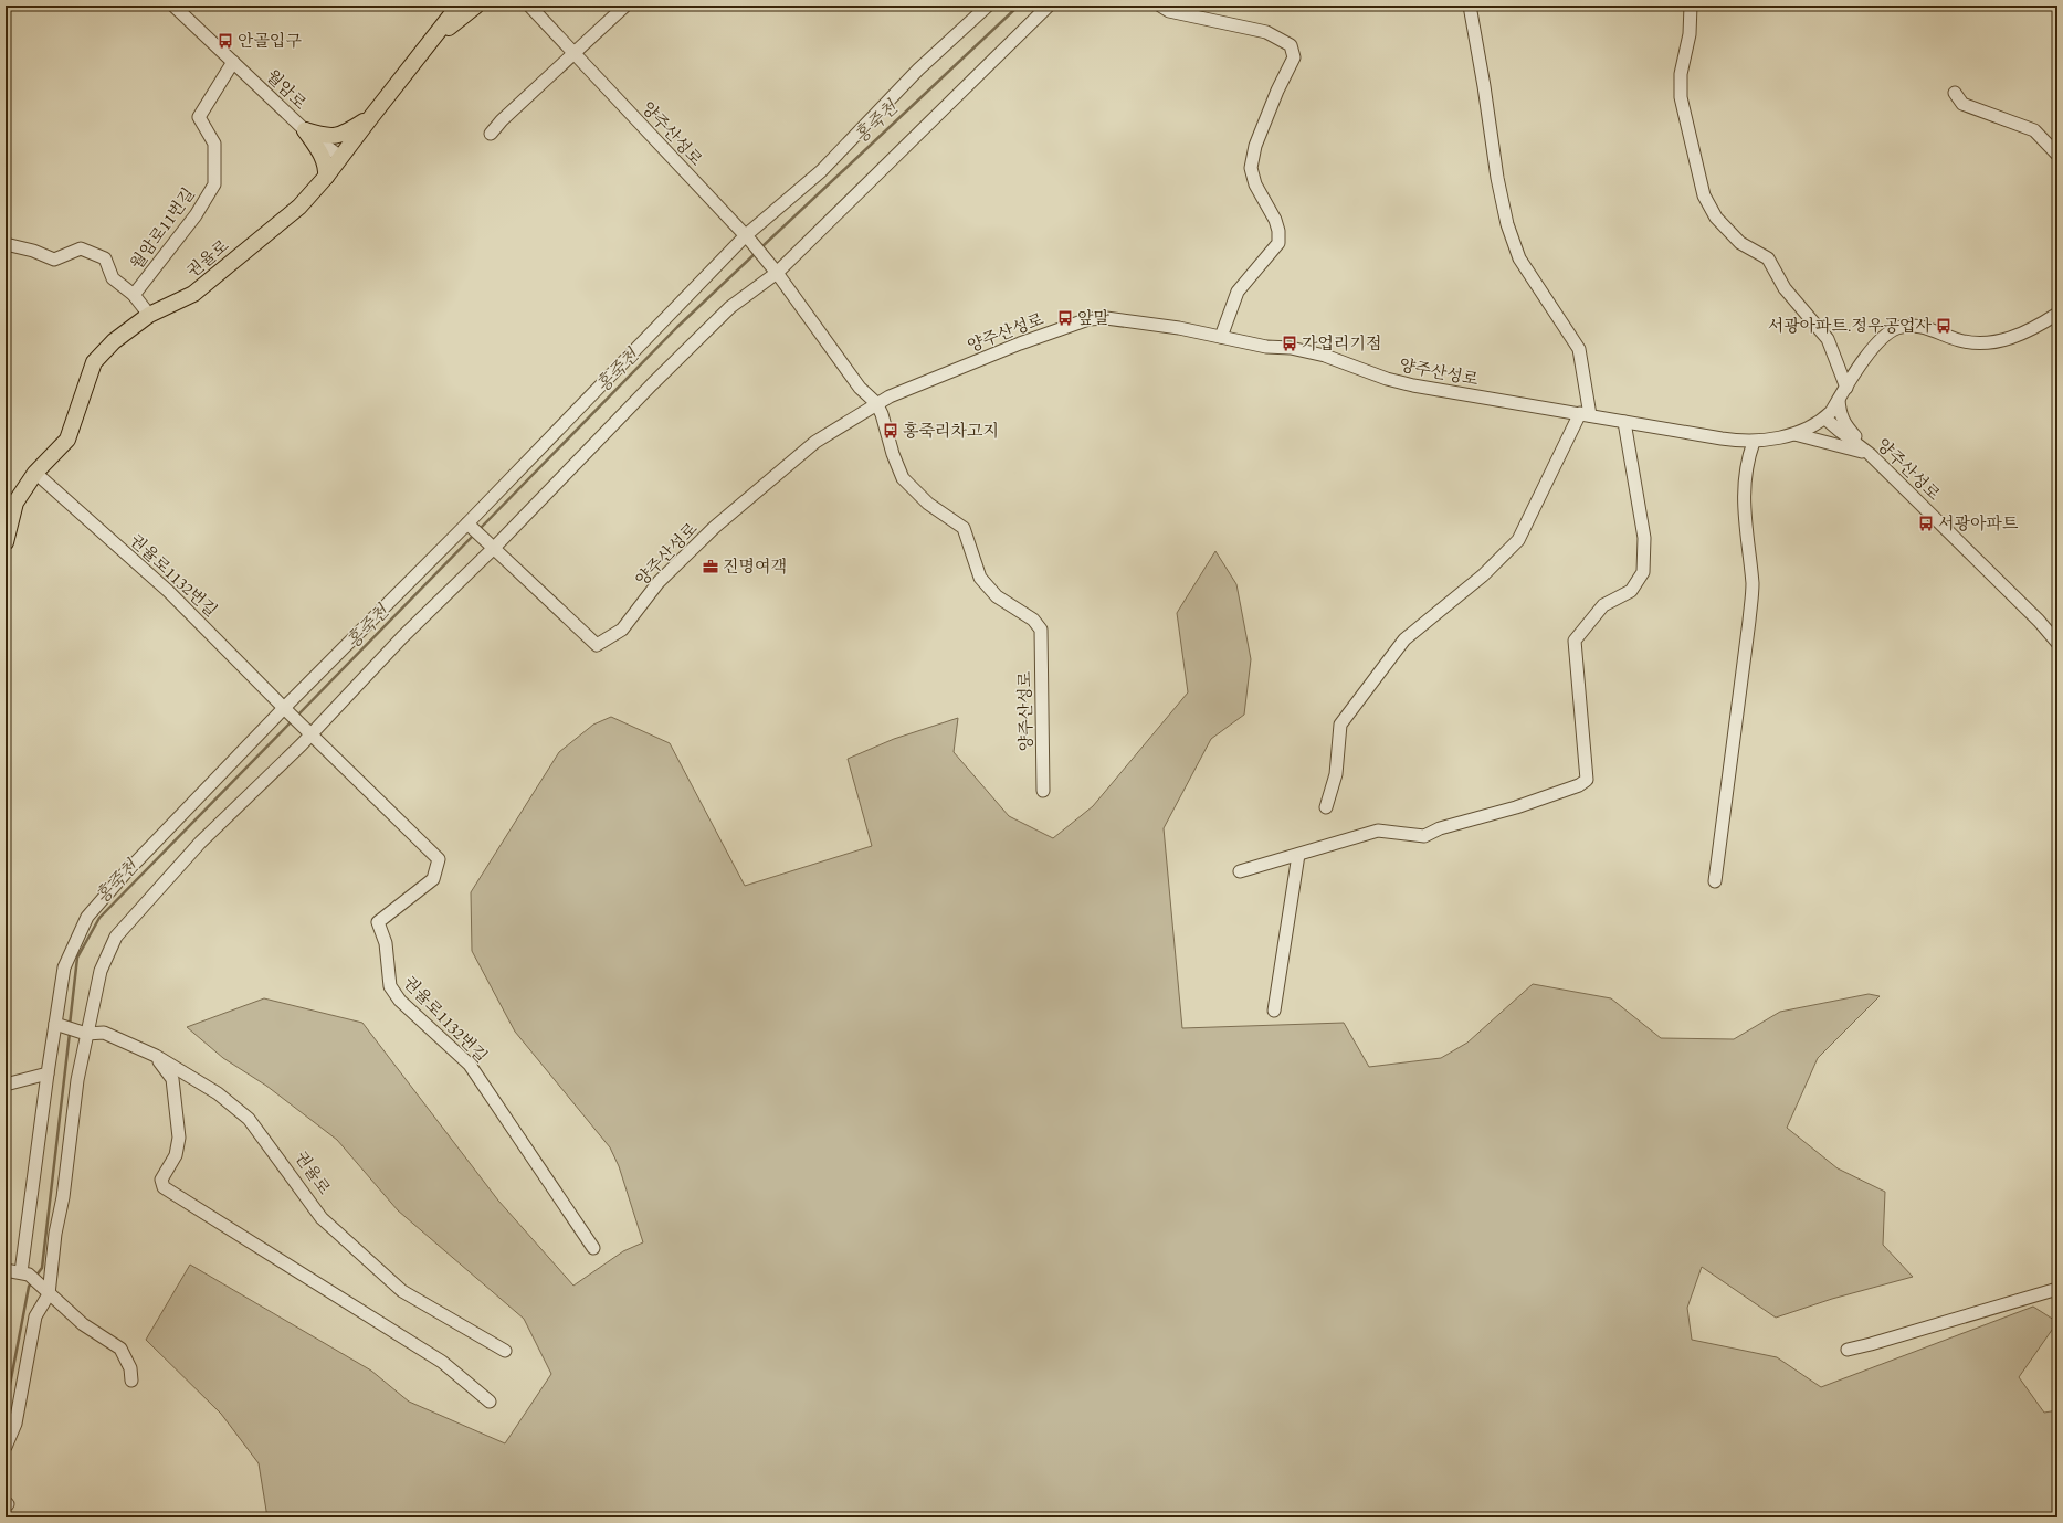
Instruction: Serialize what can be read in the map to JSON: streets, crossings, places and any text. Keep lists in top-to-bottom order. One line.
{"streets":{"main road":["권율로"],"street":["월암로","양주산성로","월암로11번길","권율로1132번길"]},"crossings":[["월암로","월암로11번길"],["월암로","권율로"],["월암로11번길","권율로"],["권율로","권율로1132번길"]],"water":["홍죽천"],"places":{"bus stop":["안골입구","앞말","서광아파트.정우공업사","가업리기점","홍죽리차고지","서광아파트"],"office":["진명여객"]}}
